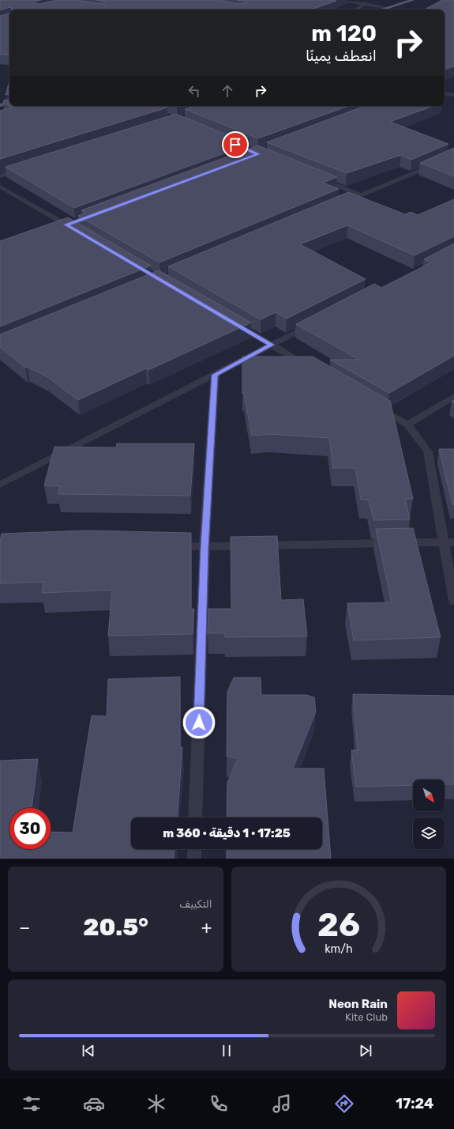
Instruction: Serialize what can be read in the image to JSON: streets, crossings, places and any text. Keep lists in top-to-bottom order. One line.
{"north":"bottom right","page":{"turn":["120 m","انعطف يمينًا"],"limit":"30","trip":"17:25 · 1 دقيقة · 360 m","tile":"التكييف","heat":["−","20.5°","+"],"song":["Neon Rain","Kite Club"],"tabs":"17:24","gauge":["26","km/h"]}}
